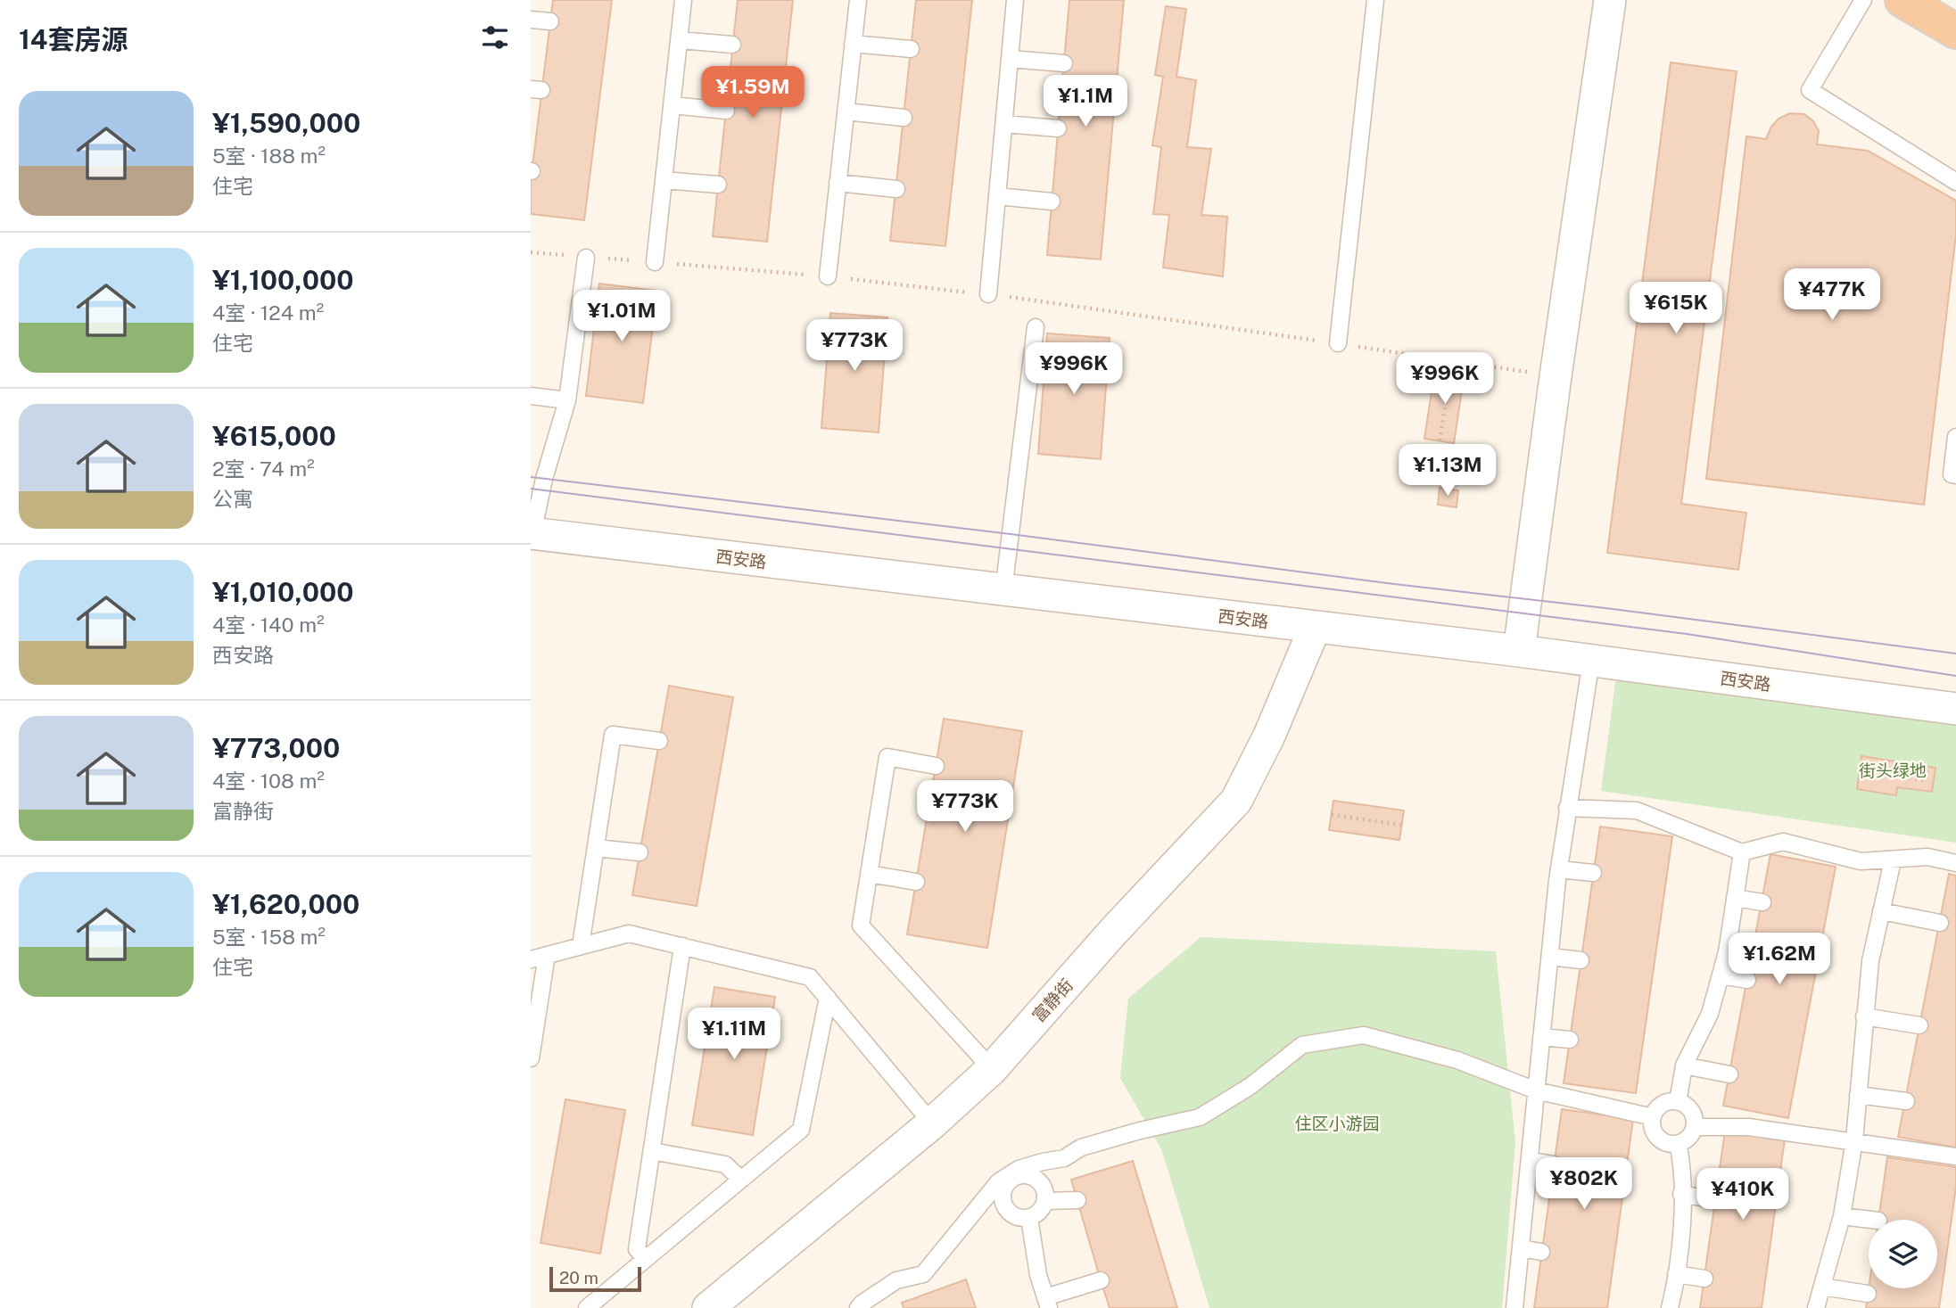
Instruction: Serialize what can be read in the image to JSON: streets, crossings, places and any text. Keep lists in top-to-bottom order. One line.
{"streets":{"street":["西安路","富静街"]},"crossings":[["西安路","富静街"]],"parks":["街头绿地","住区小游园"],"scale_bar":"20 m","page":{"heading":"14套房源","price":["¥1.59M","¥1.1M","¥477K","¥615K","¥1.01M","¥773K","¥996K","¥996K","¥1.13M","¥773K","¥1.62M","¥1.11M","¥802K","¥410K"],"list":[{"name":"¥1,590,000","note":"5室 · 188 m² · 住宅"},{"name":"¥1,100,000","note":"4室 · 124 m² · 住宅"},{"name":"¥615,000","note":"2室 · 74 m² · 公寓"},{"name":"¥1,010,000","note":"4室 · 140 m² · 西安路"},{"name":"¥773,000","note":"4室 · 108 m² · 富静街"},{"name":"¥1,620,000","note":"5室 · 158 m² · 住宅"}],"scale":"20 m"}}
